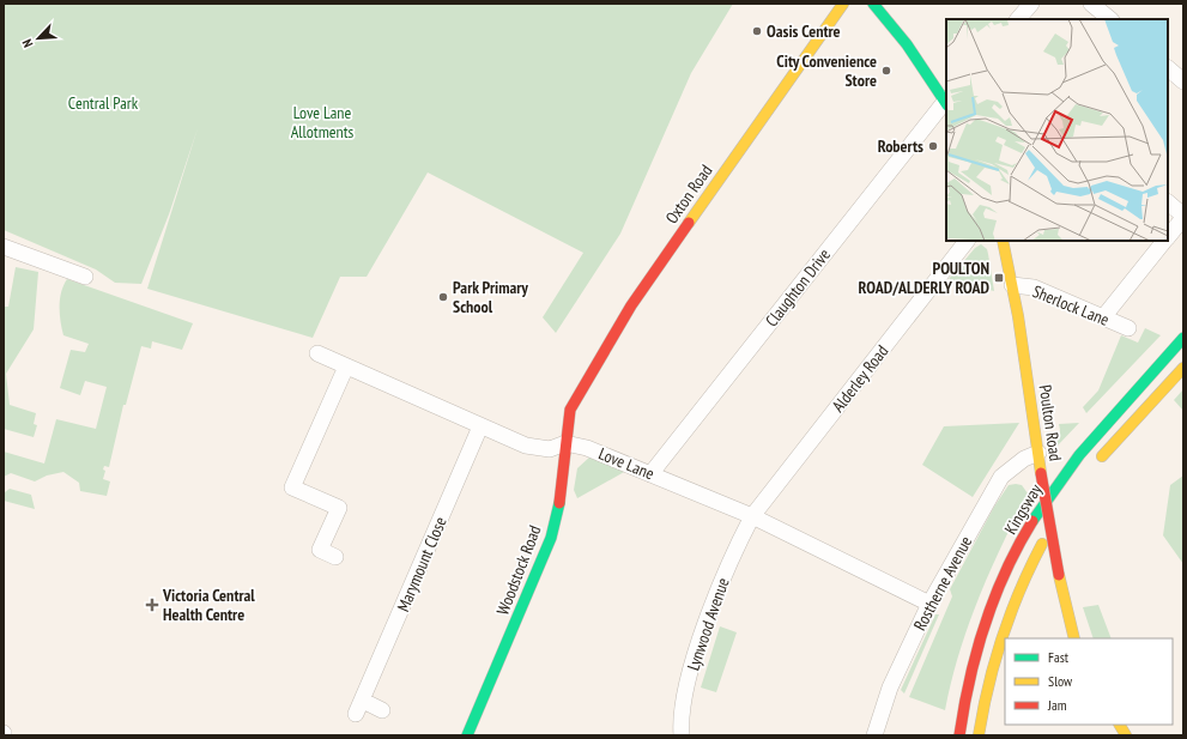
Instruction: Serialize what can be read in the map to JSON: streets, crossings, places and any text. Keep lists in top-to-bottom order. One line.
{"streets":{"main road":["Oxton Road","Poulton Road","Kingsway","Woodstock Road"],"street":["Claughton Drive","Sherlock Lane","Alderley Road","Love Lane","Marymount Close","Rostherne Avenue","Lynwood Avenue"]},"crossings":[["Oxton Road","Woodstock Road"],["Claughton Drive","Love Lane"],["Sherlock Lane","Poulton Road"],["Alderley Road","Love Lane"],["Alderley Road","Lynwood Avenue"],["Poulton Road","Rostherne Avenue"],["Love Lane","Marymount Close"],["Love Lane","Woodstock Road"],["Love Lane","Rostherne Avenue"],["Love Lane","Lynwood Avenue"]],"parks":["Central Park","Love Lane Allotments"],"places":{"other":["Oasis Centre","City Convenience Store","Roberts","Park Primary School"],"transit":["POULTON ROAD/ALDERLY ROAD"],"health":["Victoria Central Health Centre"]},"legend":["Fast","Slow","Jam"],"north":"bottom left"}
